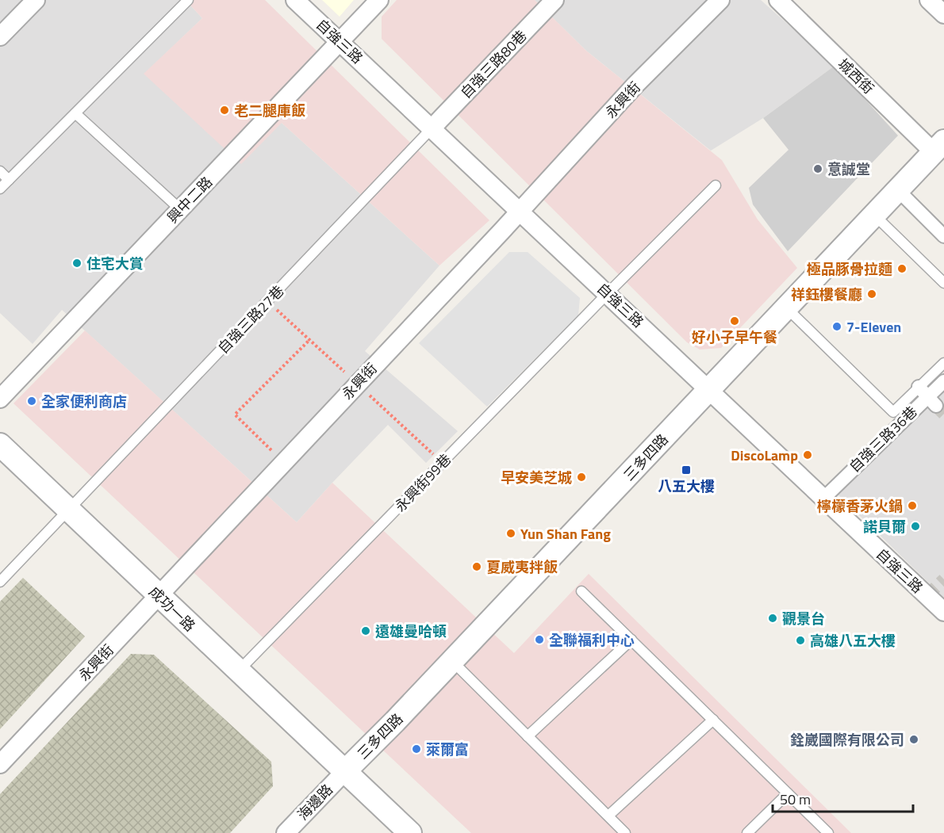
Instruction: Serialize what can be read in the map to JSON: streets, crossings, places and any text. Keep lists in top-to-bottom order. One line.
{"streets":{"street":["自強三路","自強三路80巷","城西街","永興街","興中二路","自強三路36巷","三多四路","成功一路","海邊路"],"lane":["自強三路27巷","永興街99巷"]},"crossings":[["自強三路","自強三路80巷"],["自強三路","永興街"],["自強三路","興中二路"],["自強三路","自強三路27巷"],["自強三路","自強三路36巷"],["自強三路","三多四路"],["自強三路","永興街99巷"],["自強三路80巷","自強三路27巷"],["城西街","三多四路"],["永興街","成功一路"],["自強三路27巷","成功一路"],["三多四路","成功一路"],["三多四路","海邊路"],["永興街99巷","成功一路"],["成功一路","海邊路"]],"places":{"other":["老二腿庫飯","意誠堂","住宅大賞","極品豚骨拉麵","祥鈺樓餐廳","好小子早午餐","7-Eleven","全家便利商店","DiscoLamp","早安美芝城","檸檬香茅火鍋","諾貝爾","Yun Shan Fang","夏威夷拌飯","觀景台","遠雄曼哈頓","全聯福利中心","高雄八五大樓","銓崴國際有限公司","萊爾富"],"transit":["八五大樓"]},"scale_bar":"50 m"}
